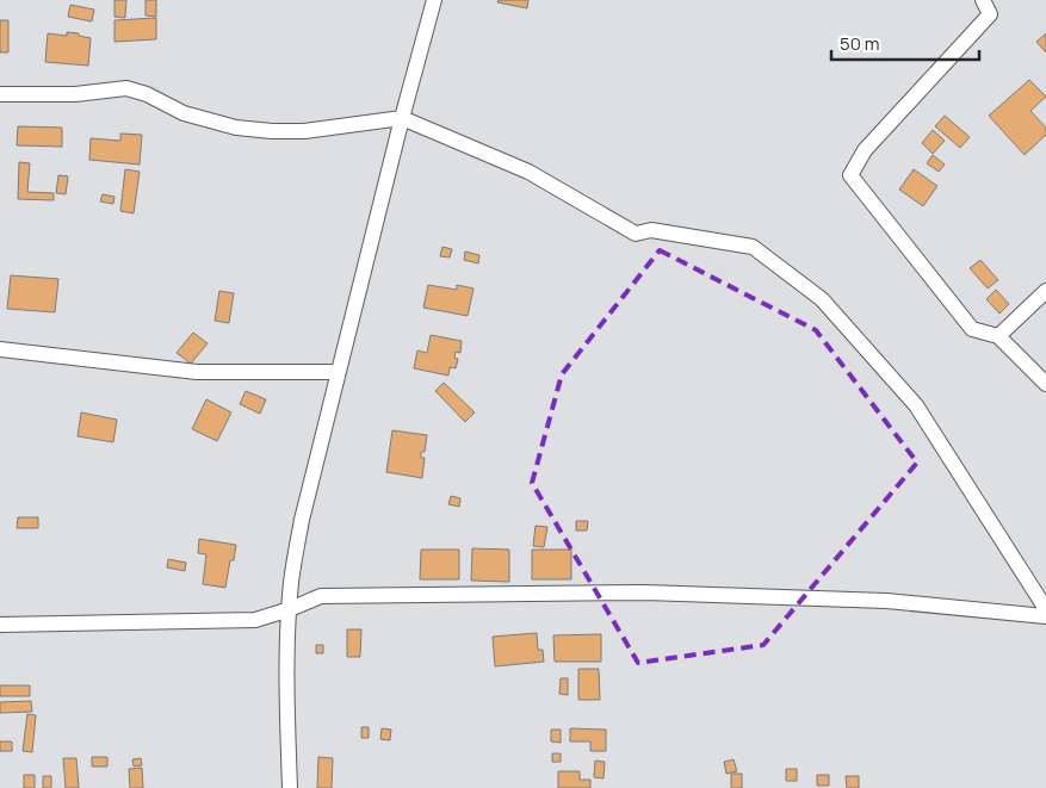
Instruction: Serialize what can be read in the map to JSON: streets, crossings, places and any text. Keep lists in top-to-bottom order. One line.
{"scale_bar":"50 m"}
